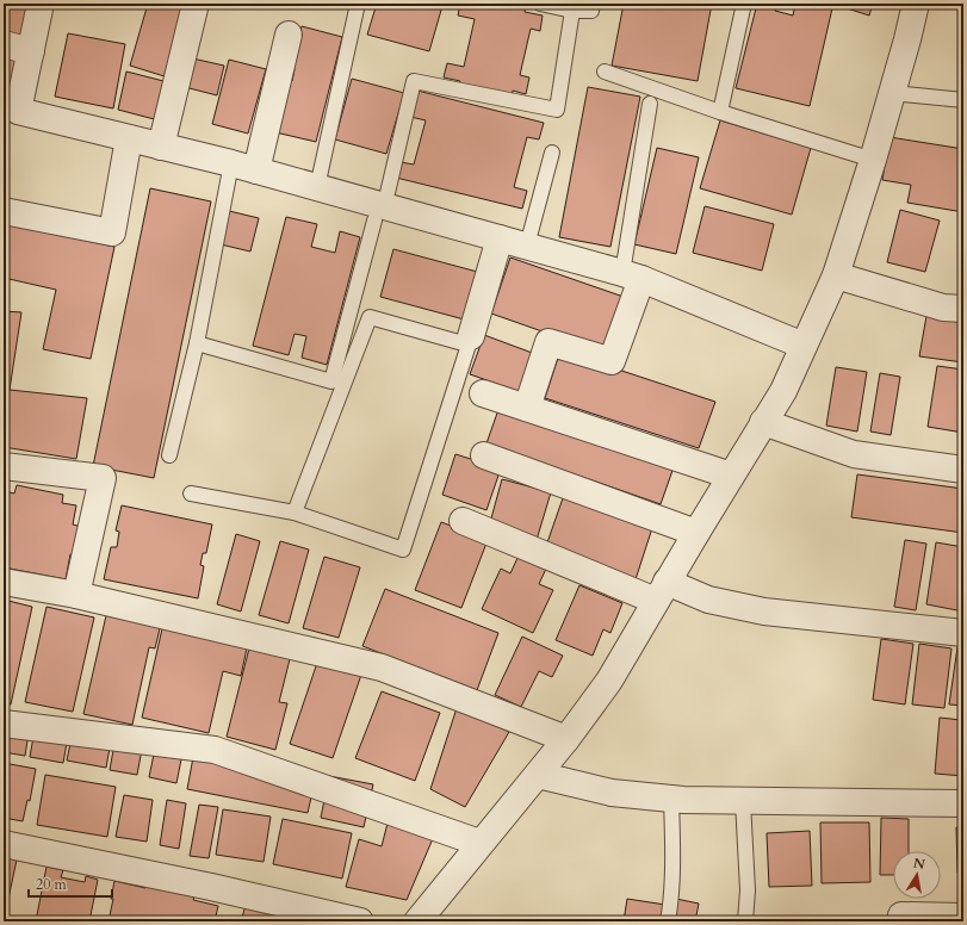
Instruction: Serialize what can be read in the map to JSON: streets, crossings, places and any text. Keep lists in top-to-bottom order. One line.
{"scale_bar":"20 m","north":"top"}
